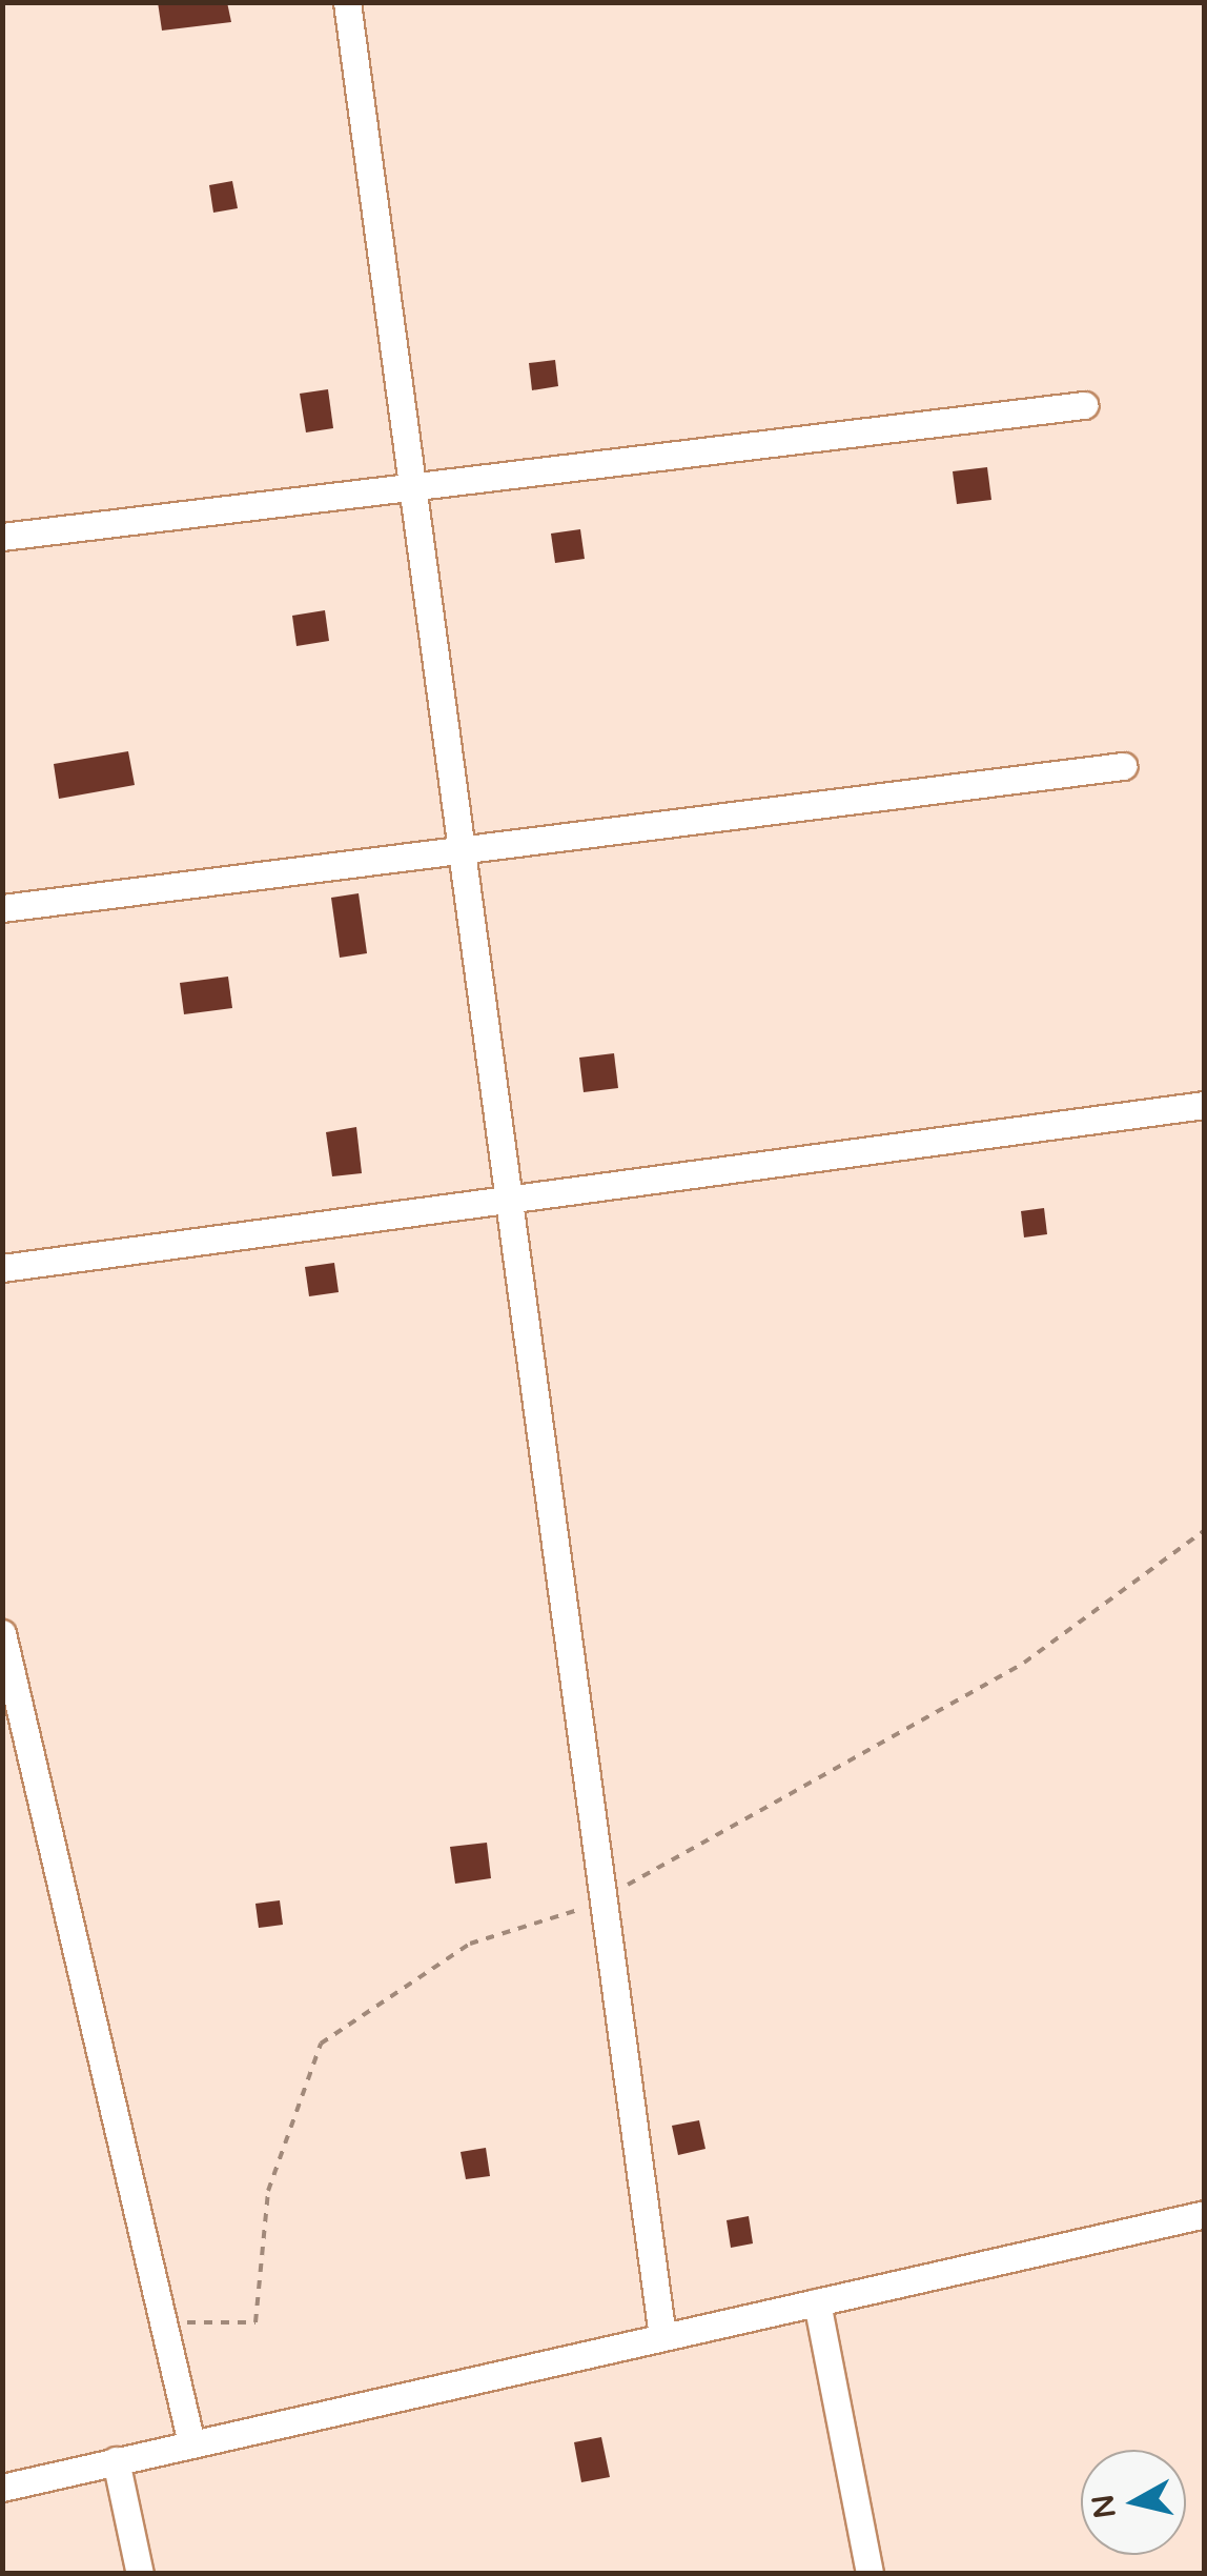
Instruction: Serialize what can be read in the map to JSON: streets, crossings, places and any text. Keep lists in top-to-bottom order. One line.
{"north":"left"}
